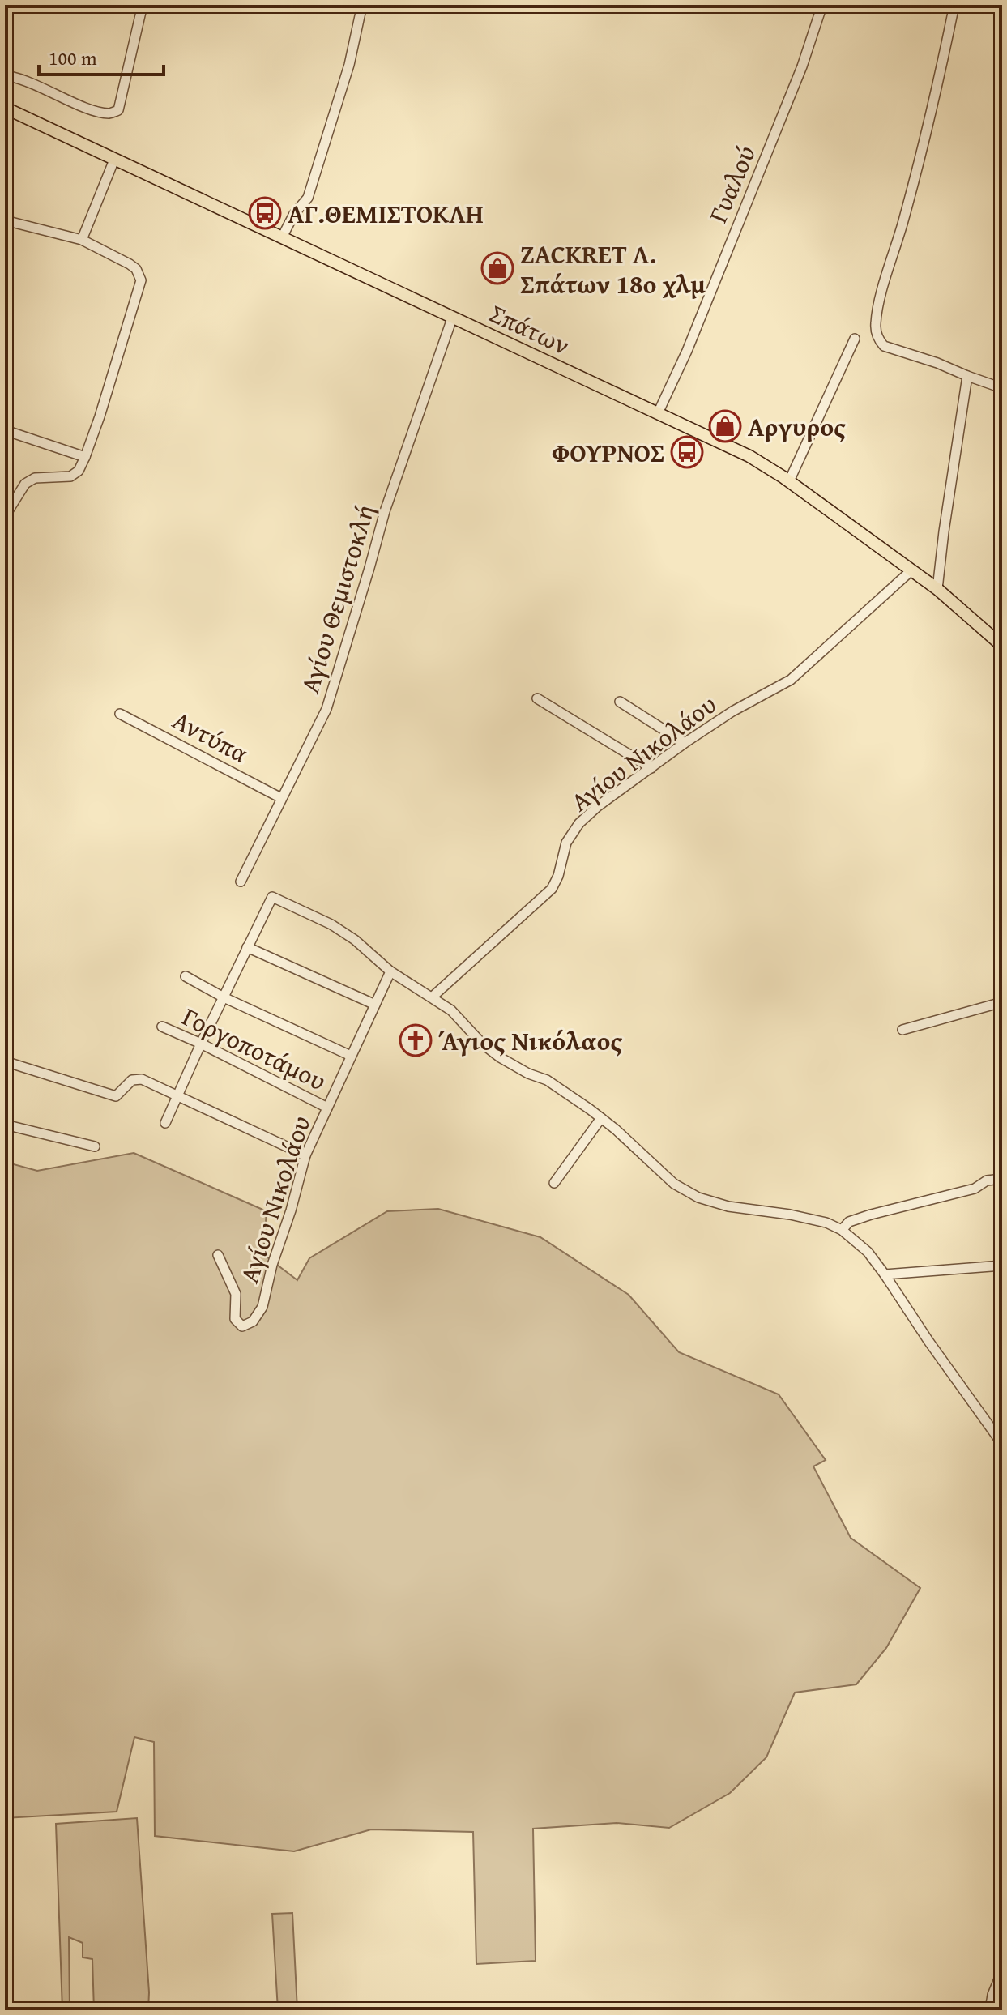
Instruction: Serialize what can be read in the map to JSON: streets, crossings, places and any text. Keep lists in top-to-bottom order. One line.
{"streets":{"main road":["Σπάτων"],"street":["Γυαλού","Αγίου Θεμιστοκλή","Αντύπα","Αγίου Νικολάου","Γοργοποτάμου"]},"crossings":[["Γυαλού","Σπάτων"],["Σπάτων","Αγίου Θεμιστοκλή"],["Σπάτων","Αγίου Νικολάου"],["Αγίου Θεμιστοκλή","Αντύπα"],["Αγίου Νικολάου","Γοργοποτάμου"]],"places":{"bus stop":["ΑΓ.ΘΕΜΙΣΤΟΚΛΗ","ΦΟΥΡΝΟΣ"],"shop":["ZACKRET Λ. Σπάτων 18ο χλμ","Αργυρος"],"church":["Άγιος Νικόλαος"]},"scale_bar":"100 m"}
